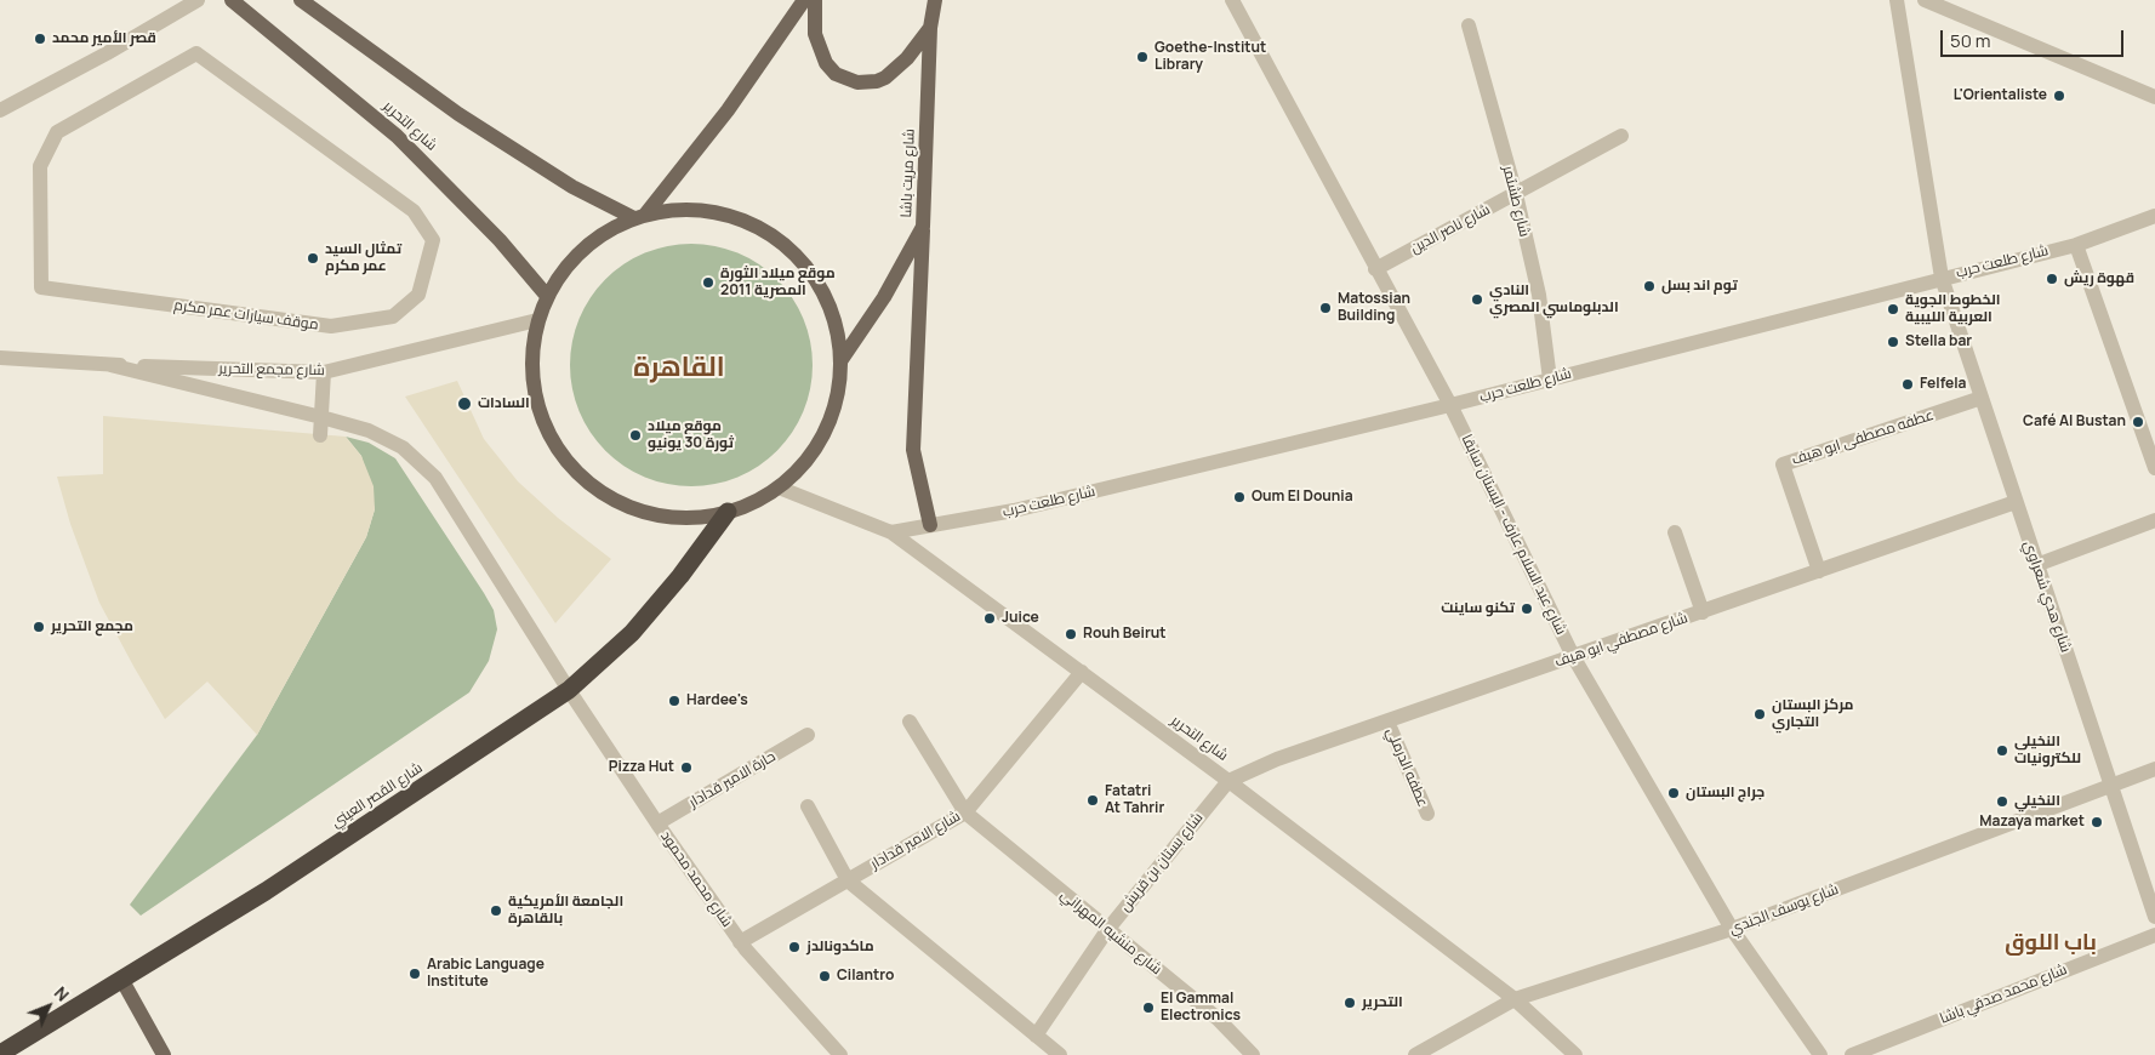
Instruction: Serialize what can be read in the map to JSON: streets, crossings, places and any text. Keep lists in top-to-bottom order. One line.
{"streets":{"highway":["شارع القصر العيني"],"main road":["شارع التحرير","شارع مريت باشا"],"street":["شارع طشتمر","شارع ناصر الدين","شارع طلعت حرب","موقف سيارات عمر مكرم","شارع مجمع التحرير","عطفه مصطفى ابو هيف","شارع عبد السلام عارف - البستان سابقا","شارع هدي شعراوي","شارع مصطفي ابو هيف","عطفه الدرملي","حارة الامير قدادار","شارع الامير قدادار","شارع بستان بن قريش","شارع محمد محمود","شارع يوسف الجندي","شارع منشيه المهراني","شارع محمد صدقي باشا"]},"crossings":[["شارع التحرير","شارع طلعت حرب"],["شارع التحرير","شارع مصطفي ابو هيف"],["شارع التحرير","شارع الامير قدادار"],["شارع التحرير","شارع بستان بن قريش"],["شارع التحرير","شارع يوسف الجندي"],["شارع طشتمر","شارع ناصر الدين"],["شارع طشتمر","شارع طلعت حرب"],["شارع ناصر الدين","شارع عبد السلام عارف - البستان سابقا"],["شارع طلعت حرب","شارع عبد السلام عارف - البستان سابقا"],["شارع طلعت حرب","شارع هدي شعراوي"],["شارع مجمع التحرير","شارع محمد محمود"],["عطفه مصطفى ابو هيف","شارع هدي شعراوي"],["عطفه مصطفى ابو هيف","شارع مصطفي ابو هيف"],["شارع عبد السلام عارف - البستان سابقا","شارع مصطفي ابو هيف"],["شارع عبد السلام عارف - البستان سابقا","شارع يوسف الجندي"],["شارع هدي شعراوي","شارع مصطفي ابو هيف"],["شارع هدي شعراوي","شارع يوسف الجندي"],["شارع مصطفي ابو هيف","عطفه الدرملي"],["شارع مصطفي ابو هيف","شارع بستان بن قريش"],["حارة الامير قدادار","شارع محمد محمود"],["شارع القصر العيني","شارع محمد محمود"],["شارع الامير قدادار","شارع محمد محمود"],["شارع الامير قدادار","شارع منشيه المهراني"],["شارع بستان بن قريش","شارع منشيه المهراني"]],"districts":["القاهرة","باب اللوق"],"places":["قصر الأمير محمد","Goethe-Institut Library","L'Orientaliste","تمثال السيد عمر مكرم","قهوة ريش","موقع ميلاد الثورة المصرية 2011","توم اند بسل","النادي الدبلوماسي المصري","Matossian Building","الخطوط الجوية العربية الليبية","Stella bar","Felfela","السادات","Café Al Bustan","موقع ميلاد ثورة 30 يونيو","Oum El Dounia","تكنو ساينت","Juice","مجمع التحرير","Rouh Beirut","Hardee's","مركز البستان التجاري","النخيلى للكترونيات","Pizza Hut","جراج البستان","Fatatri At Tahrir","النخيلي","Mazaya market","الجامعة الأمريكية بالقاهرة","ماكدونالدز","Arabic Language Institute","Cilantro","التحرير","El Gammal Electronics"],"scale_bar":"50 m","north":"top right"}
